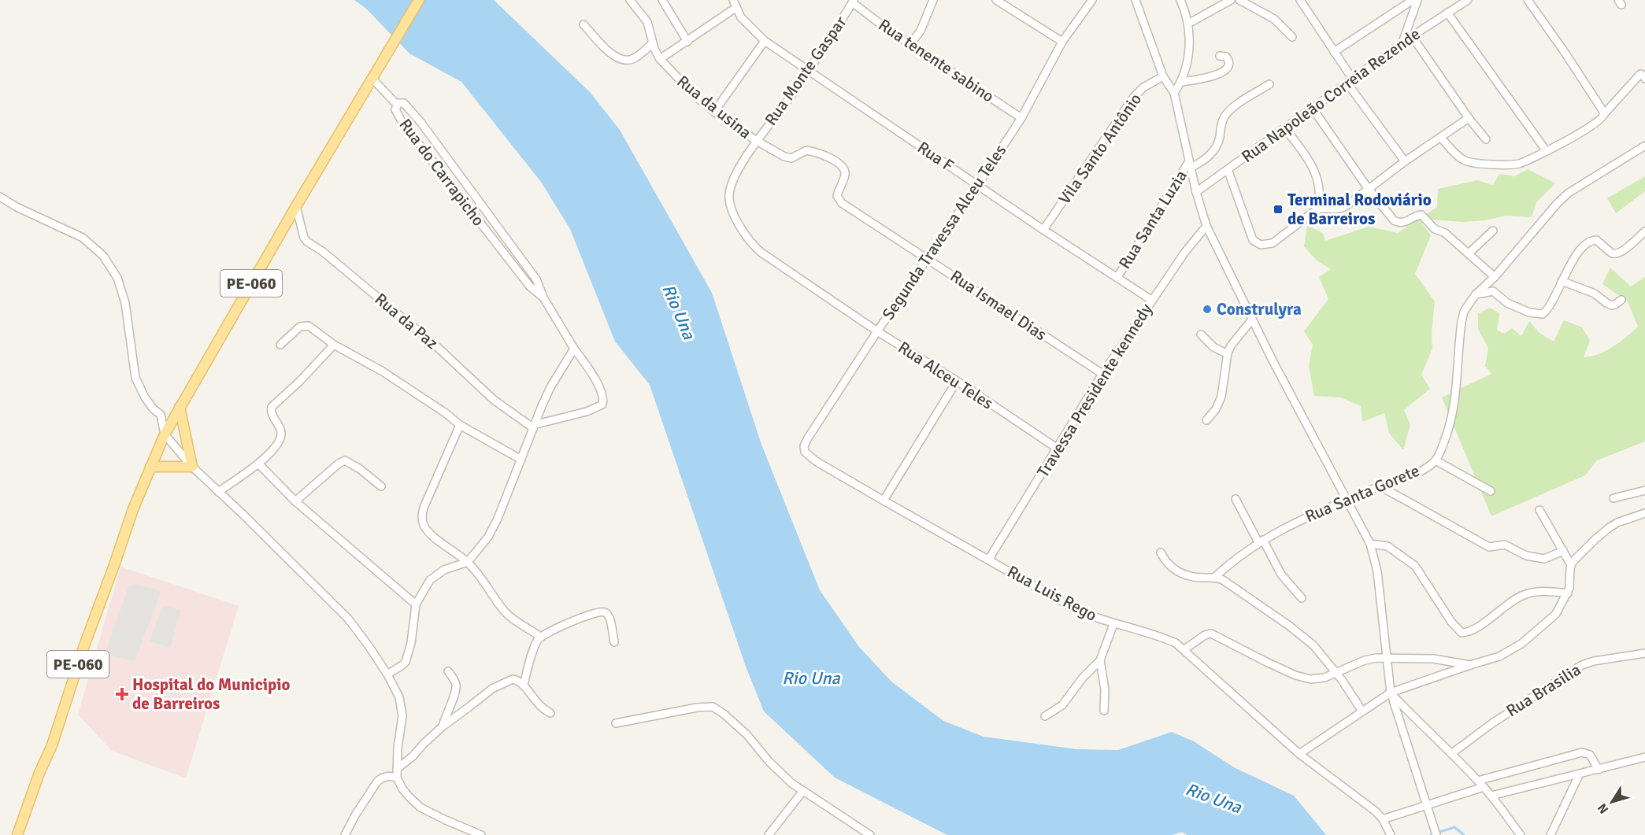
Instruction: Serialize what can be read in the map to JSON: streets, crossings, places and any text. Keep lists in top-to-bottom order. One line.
{"streets":{"main road":["PE-060"],"street":["Rua tenente sabino","Rua Monte Gaspar","Rua Napoleão Correia Rezende","Rua da usina","Vila Santo Antônio","Rua F","Rua do Carrapicho","Rua Santa Luzia","Segunda Travessa Alceu Teles","Rua Ismael Dias","Rua da Paz","Rua Alceu Teles","Travessa Presidente kennedy","Rua Santa Gorete","Rua Luis Rego","Rua Brasilia"]},"crossings":[["Rua tenente sabino","Rua Monte Gaspar"],["Rua tenente sabino","Segunda Travessa Alceu Teles"],["Rua Monte Gaspar","Rua da usina"],["Rua Monte Gaspar","Rua F"],["Rua Monte Gaspar","Rua Ismael Dias"],["Rua Monte Gaspar","Rua Alceu Teles"],["Rua da usina","Rua Ismael Dias"],["Vila Santo Antônio","Rua F"],["Rua F","Rua Santa Luzia"],["Rua F","Segunda Travessa Alceu Teles"],["Rua F","Travessa Presidente kennedy"],["Segunda Travessa Alceu Teles","Rua Ismael Dias"],["Segunda Travessa Alceu Teles","Rua Alceu Teles"],["Segunda Travessa Alceu Teles","Rua Luis Rego"],["PE-060","Rua da Paz"],["Rua Ismael Dias","Travessa Presidente kennedy"],["Rua Alceu Teles","Travessa Presidente kennedy"],["Travessa Presidente kennedy","Rua Luis Rego"]],"water":["Rio Una"],"places":{"transit":["Terminal Rodoviário de Barreiros"],"other":["Construlyra"],"health":["Hospital do Municipio de Barreiros"]},"north":"bottom left"}
